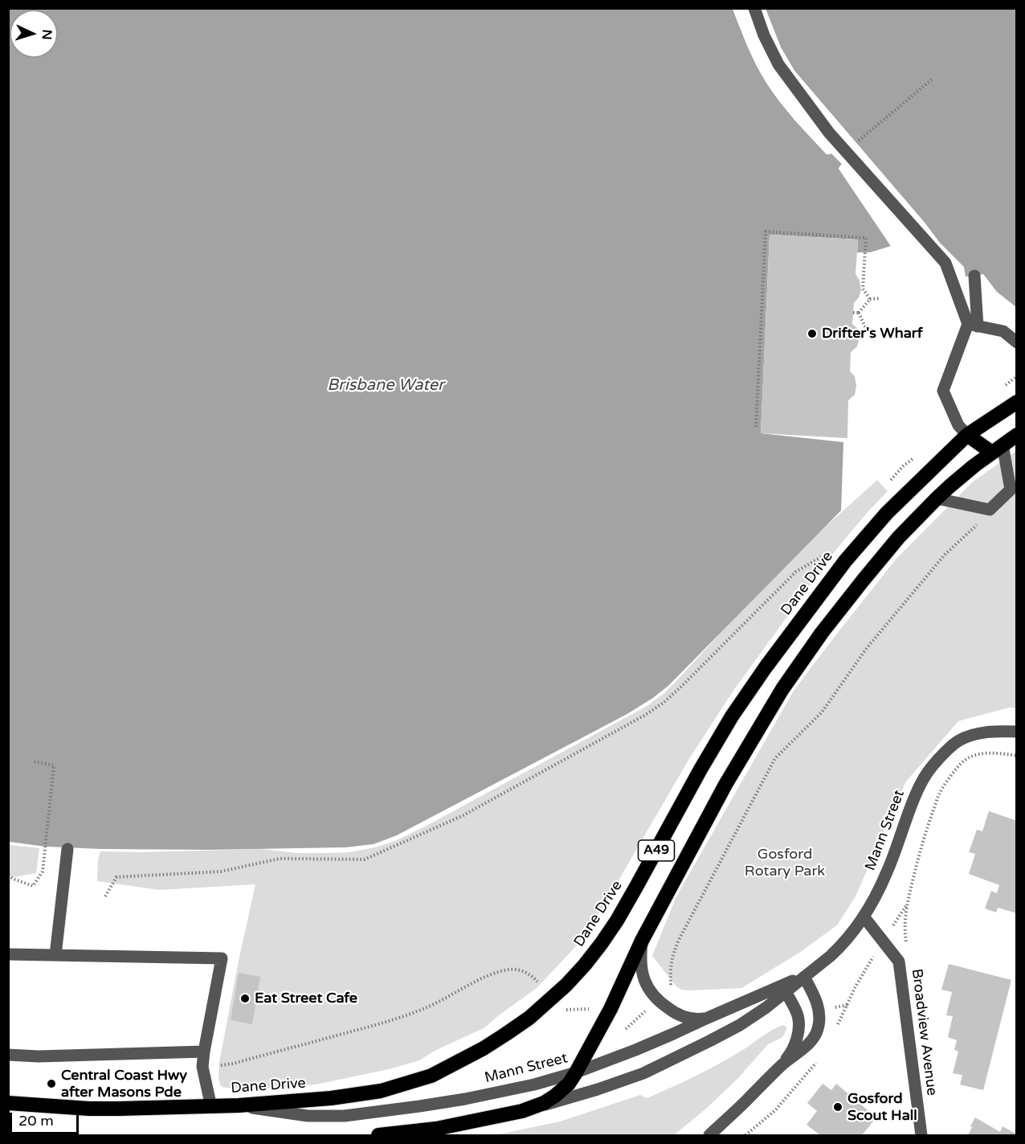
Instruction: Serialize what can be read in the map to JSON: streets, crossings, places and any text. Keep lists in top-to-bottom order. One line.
{"streets":{"highway":["Dane Drive","A49"],"street":["Mann Street","Broadview Avenue"]},"crossings":[["Dane Drive","Mann Street"],["Mann Street","A49"],["Mann Street","Broadview Avenue"]],"water":["Brisbane Water"],"parks":["Gosford Rotary Park"],"places":["Drifter's Wharf","Eat Street Cafe","Central Coast Hwy after Masons Pde","Gosford Scout Hall"],"scale_bar":"20 m","north":"right"}
